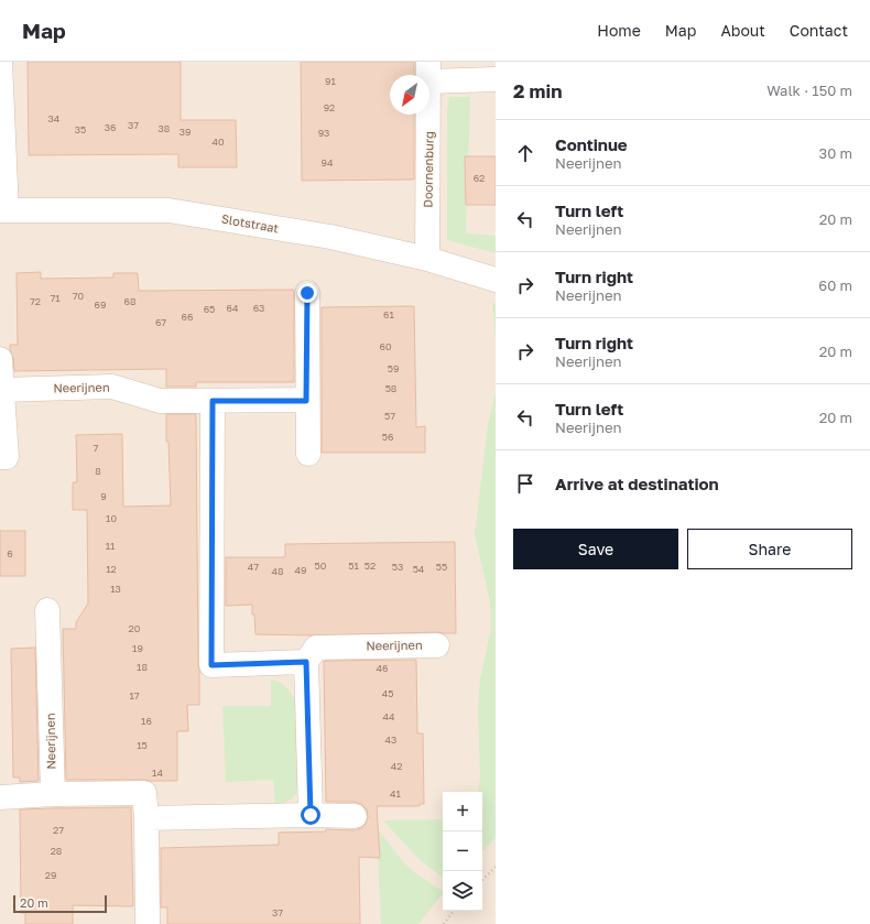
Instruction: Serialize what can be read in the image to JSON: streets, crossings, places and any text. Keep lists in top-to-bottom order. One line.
{"streets":{"street":["Doornenburg","Slotstraat","Neerijnen"]},"crossings":[["Doornenburg","Slotstraat"]],"house_numbers":["91","92","34","37","36","38","35","39","93","40","94","62","70","71","72","68","69","64","63","65","61","66","67","60","59","58","57","56","7","8","9","10","11","6","50","51","52","47","53","55","12","54","49","48","13","20","19","18","46","45","17","44","16","43","15","42","14","41","27","28","29","37"],"scale_bar":"20 m","north":"bottom left","page":{"header":"Map","nav":["Home","Map","About","Contact"],"heading":["2 min","Walk · 150 m"],"list":[["Continue","Neerijnen","30 m"],["Turn left","Neerijnen","20 m"],["Turn right","Neerijnen","60 m"],["Turn right","Neerijnen","20 m"],["Turn left","Neerijnen","20 m"],"Arrive at destination"],"buttons":["Save","Share"],"map_buttons":["+","−"],"scale":"20 m"}}
